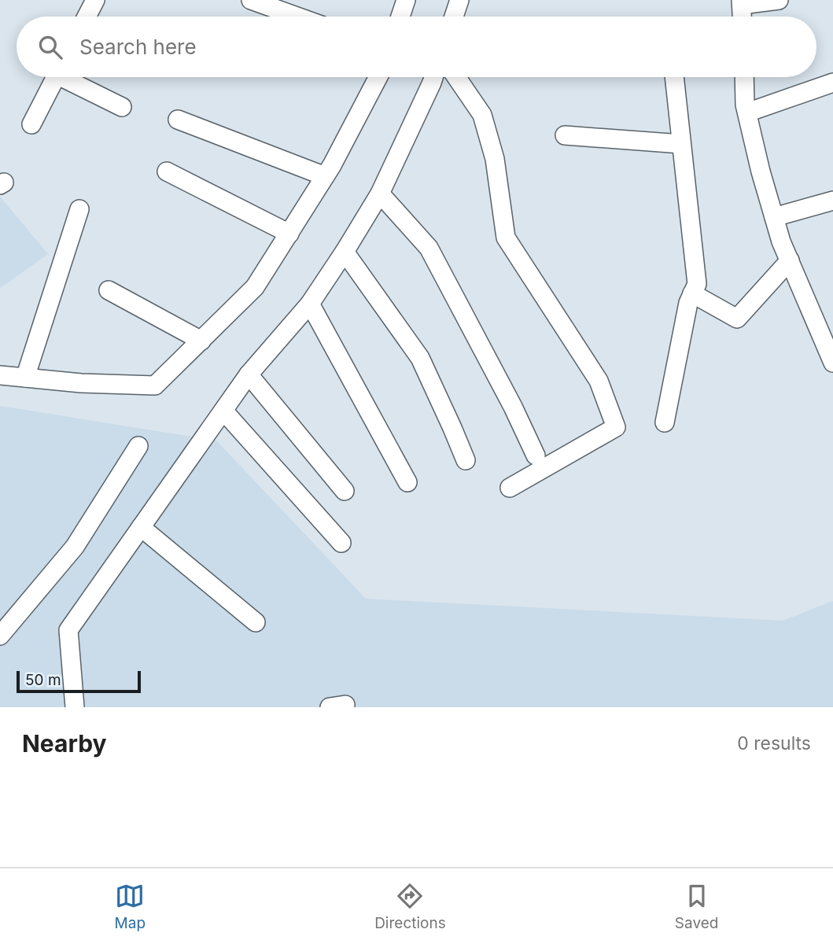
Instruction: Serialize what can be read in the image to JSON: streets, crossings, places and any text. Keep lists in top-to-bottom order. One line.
{"scale_bar":"50 m","page":{"search":"Search here","scale":"50 m","heading":["Nearby","0 results"],"nav":["Map","Directions","Saved"]}}
